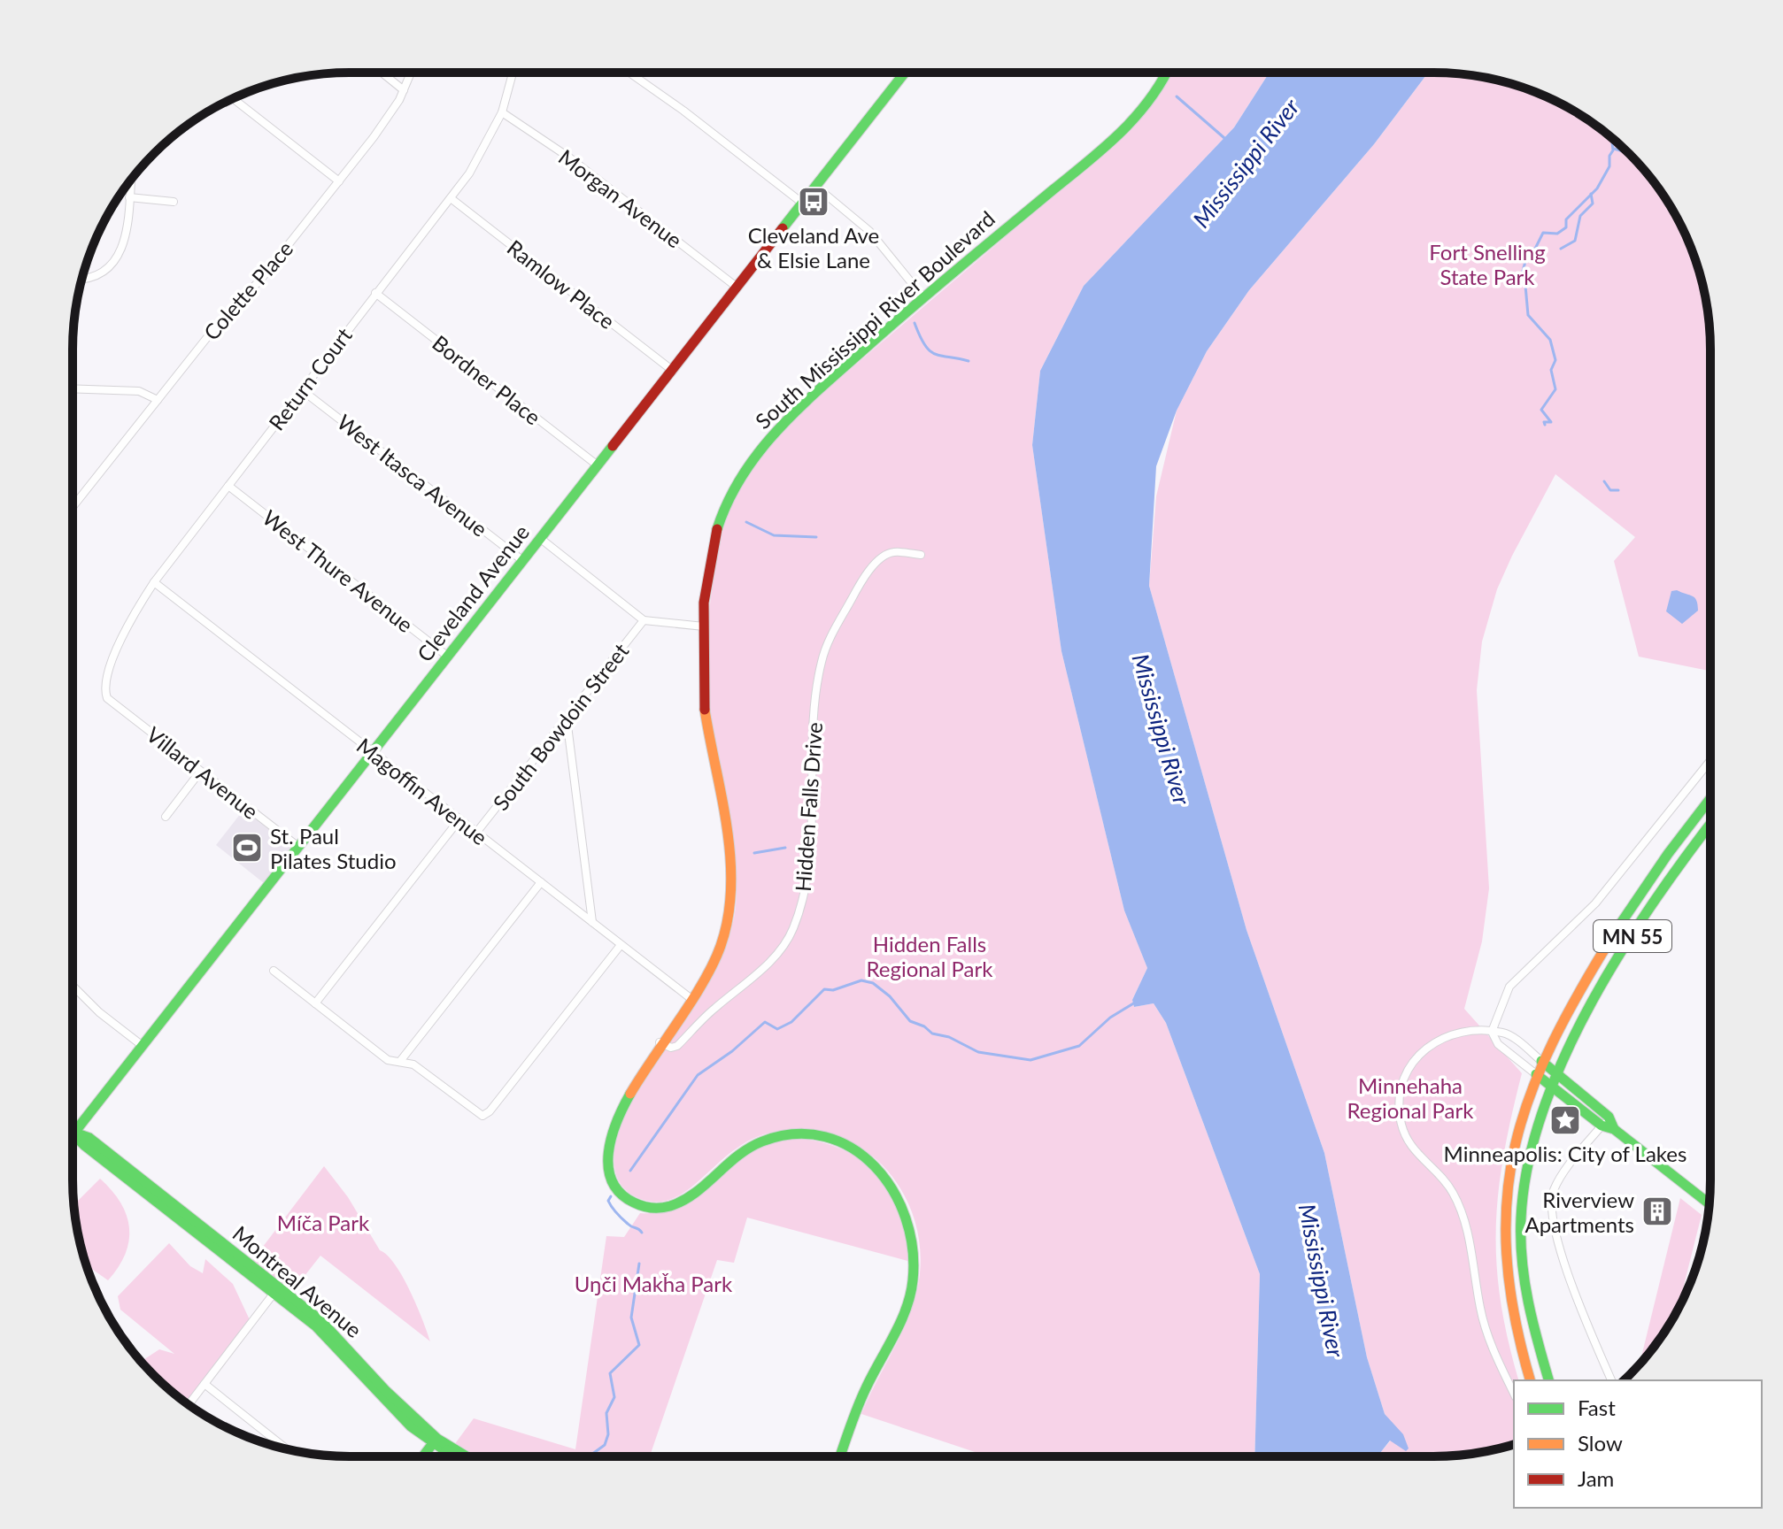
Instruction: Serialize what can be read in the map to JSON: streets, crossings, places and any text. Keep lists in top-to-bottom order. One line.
{"streets":{"main road":["South Mississippi River Boulevard","Cleveland Avenue","MN 55","Montreal Avenue"],"street":["Morgan Avenue","Ramlow Place","Colette Place","Return Court","Bordner Place","West Itasca Avenue","West Thure Avenue","South Bowdoin Street","Villard Avenue","Magoffin Avenue","Hidden Falls Drive"]},"crossings":[["Morgan Avenue","Return Court"],["Morgan Avenue","Cleveland Avenue"],["Ramlow Place","Return Court"],["Ramlow Place","Cleveland Avenue"],["South Mississippi River Boulevard","Magoffin Avenue"],["South Mississippi River Boulevard","Hidden Falls Drive"],["Return Court","Bordner Place"],["Return Court","West Itasca Avenue"],["Return Court","West Thure Avenue"],["Return Court","Villard Avenue"],["Return Court","Magoffin Avenue"],["Bordner Place","Cleveland Avenue"],["West Itasca Avenue","Cleveland Avenue"],["West Thure Avenue","Cleveland Avenue"],["Cleveland Avenue","Villard Avenue"],["Cleveland Avenue","Magoffin Avenue"],["Cleveland Avenue","Montreal Avenue"],["South Bowdoin Street","Magoffin Avenue"]],"water":["Mississippi River"],"parks":["Fort Snelling State Park","Hidden Falls Regional Park","Minnehaha Regional Park","Míča Park","Uŋči Makȟa Park"],"places":{"bus stop":["Cleveland Ave & Elsie Lane"],"sports":["St. Paul Pilates Studio"],"place":["Minneapolis: City of Lakes"],"building":["Riverview Apartments"]},"legend":["Fast","Slow","Jam"]}
